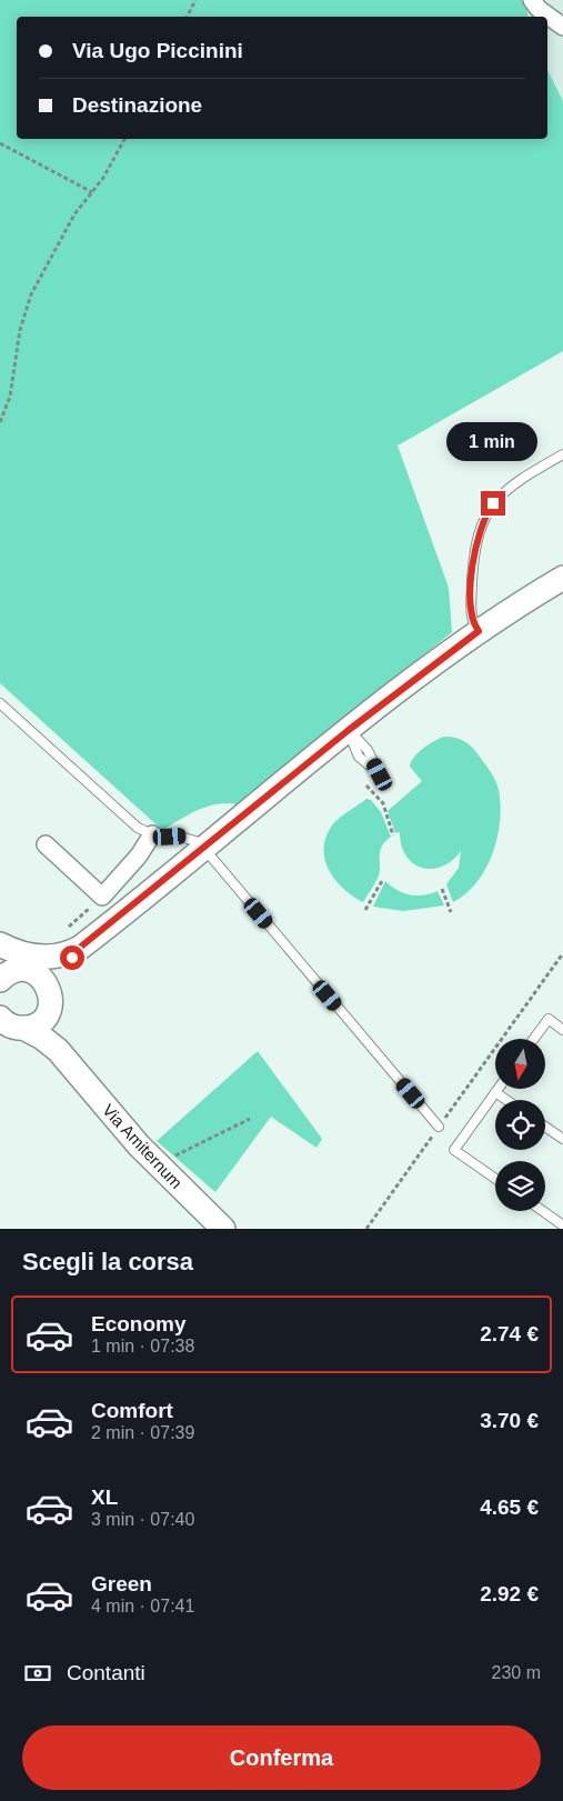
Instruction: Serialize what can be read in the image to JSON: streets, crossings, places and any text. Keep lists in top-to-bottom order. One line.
{"streets":{"main road":["Via Amiternum"]},"north":"bottom","page":{"banner":["Via Ugo Piccinini","Destinazione"],"bubble":"1 min","heading":"Scegli la corsa","list":[{"name":"Economy","note":"1 min · 07:38","value":"2.74 €"},{"name":"Comfort","note":"2 min · 07:39","value":"3.70 €"},{"name":"XL","note":"3 min · 07:40","value":"4.65 €"},{"name":"Green","note":"4 min · 07:41","value":"2.92 €"}],"pay":["Contanti","230 m"],"buttons":"Conferma"}}
